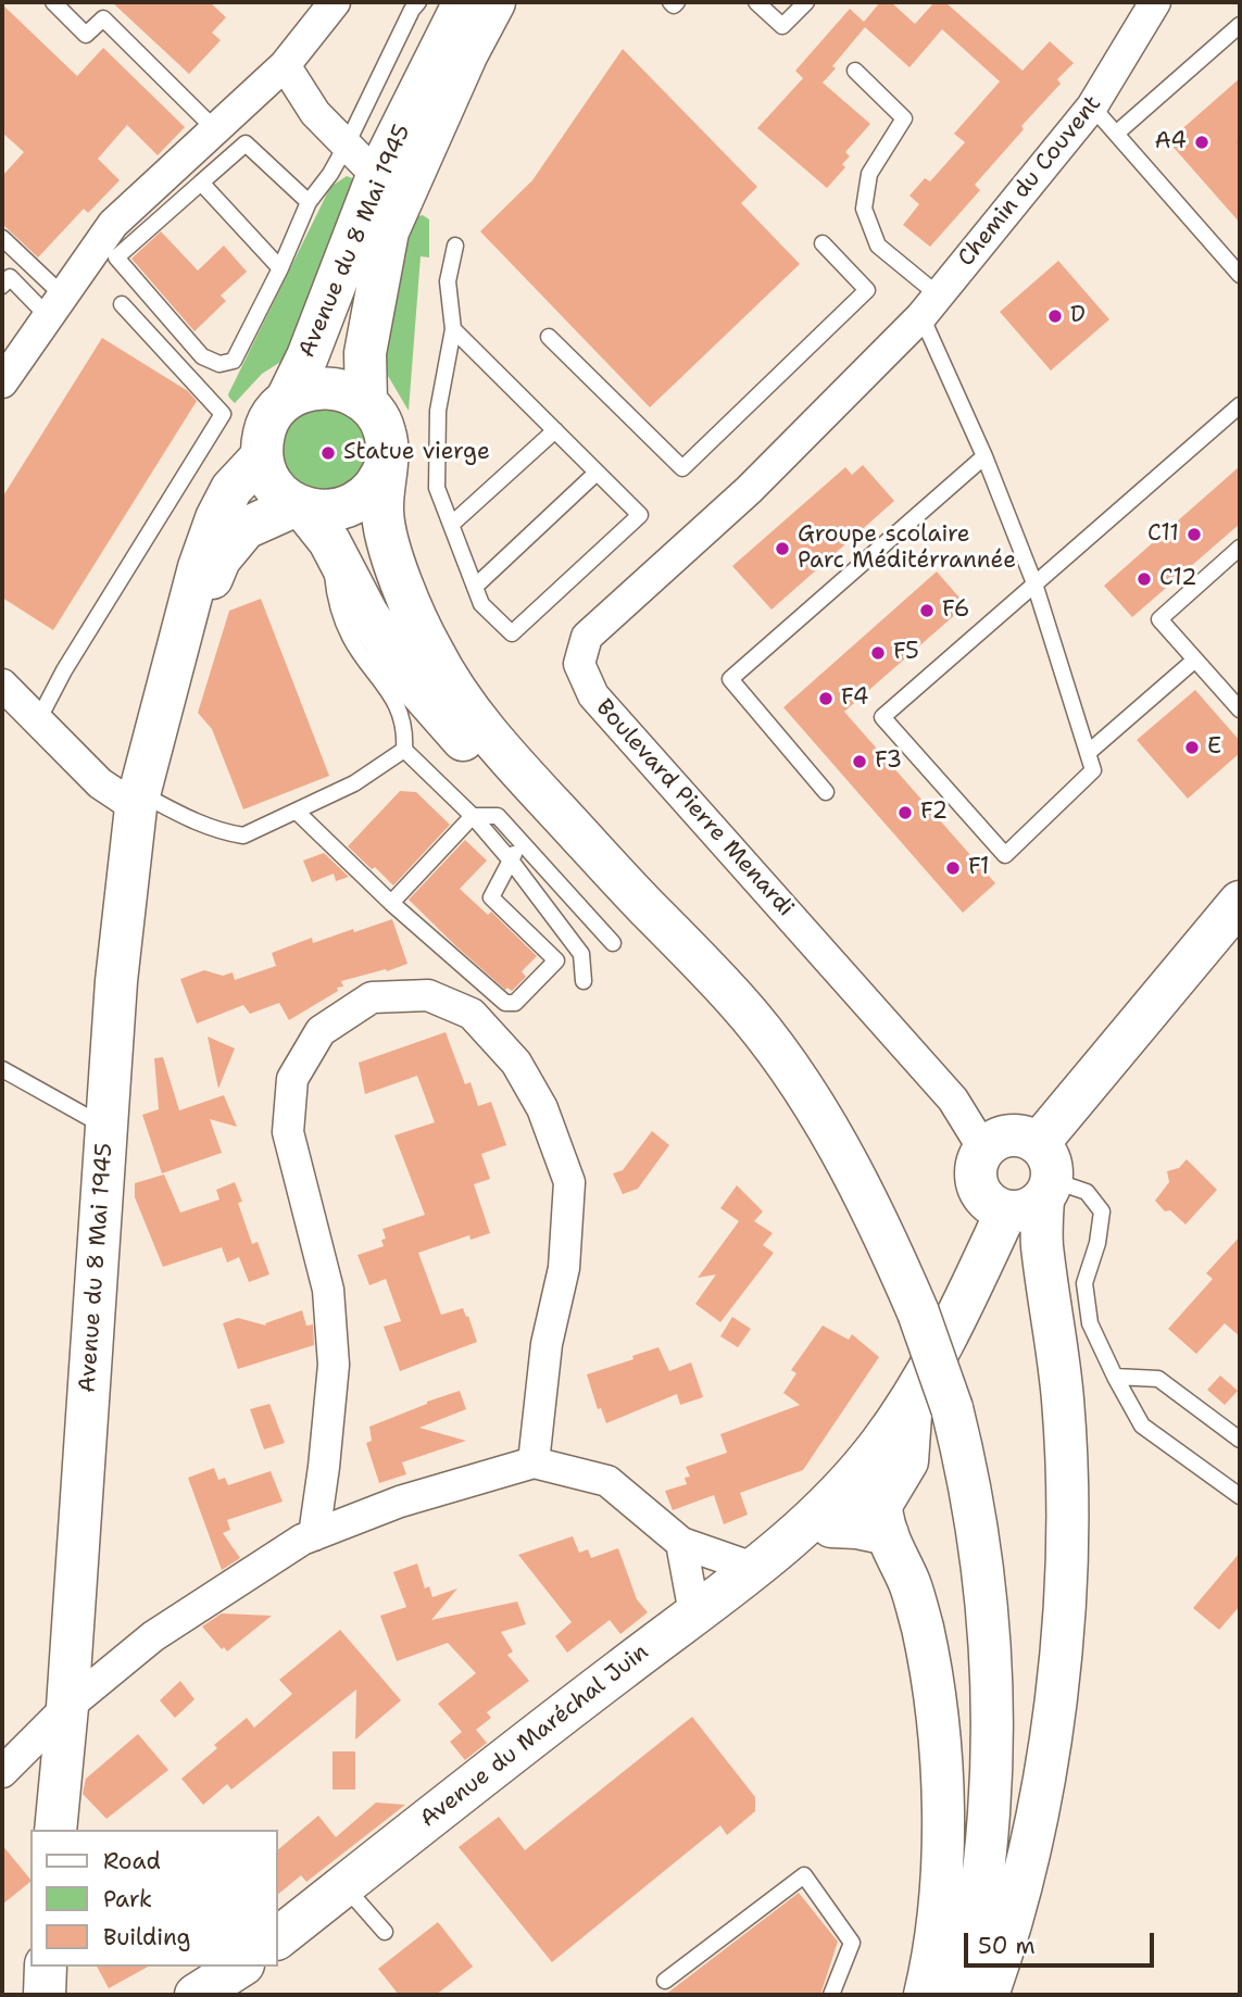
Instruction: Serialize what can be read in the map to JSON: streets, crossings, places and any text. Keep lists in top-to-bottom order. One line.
{"streets":{"main road":["Avenue du 8 Mai 1945","Avenue du Maréchal Juin"],"street":["Chemin du Couvent","Boulevard Pierre Menardi"]},"crossings":[["Chemin du Couvent","Boulevard Pierre Menardi"],["Boulevard Pierre Menardi","Avenue du Maréchal Juin"]],"places":["A4","D","Statue vierge","C11","Groupe scolaire Parc Méditérrannée","C12","F6","F5","F4","E","F3","F2","F1"],"legend":["Road","Park","Building"],"scale_bar":"50 m"}
